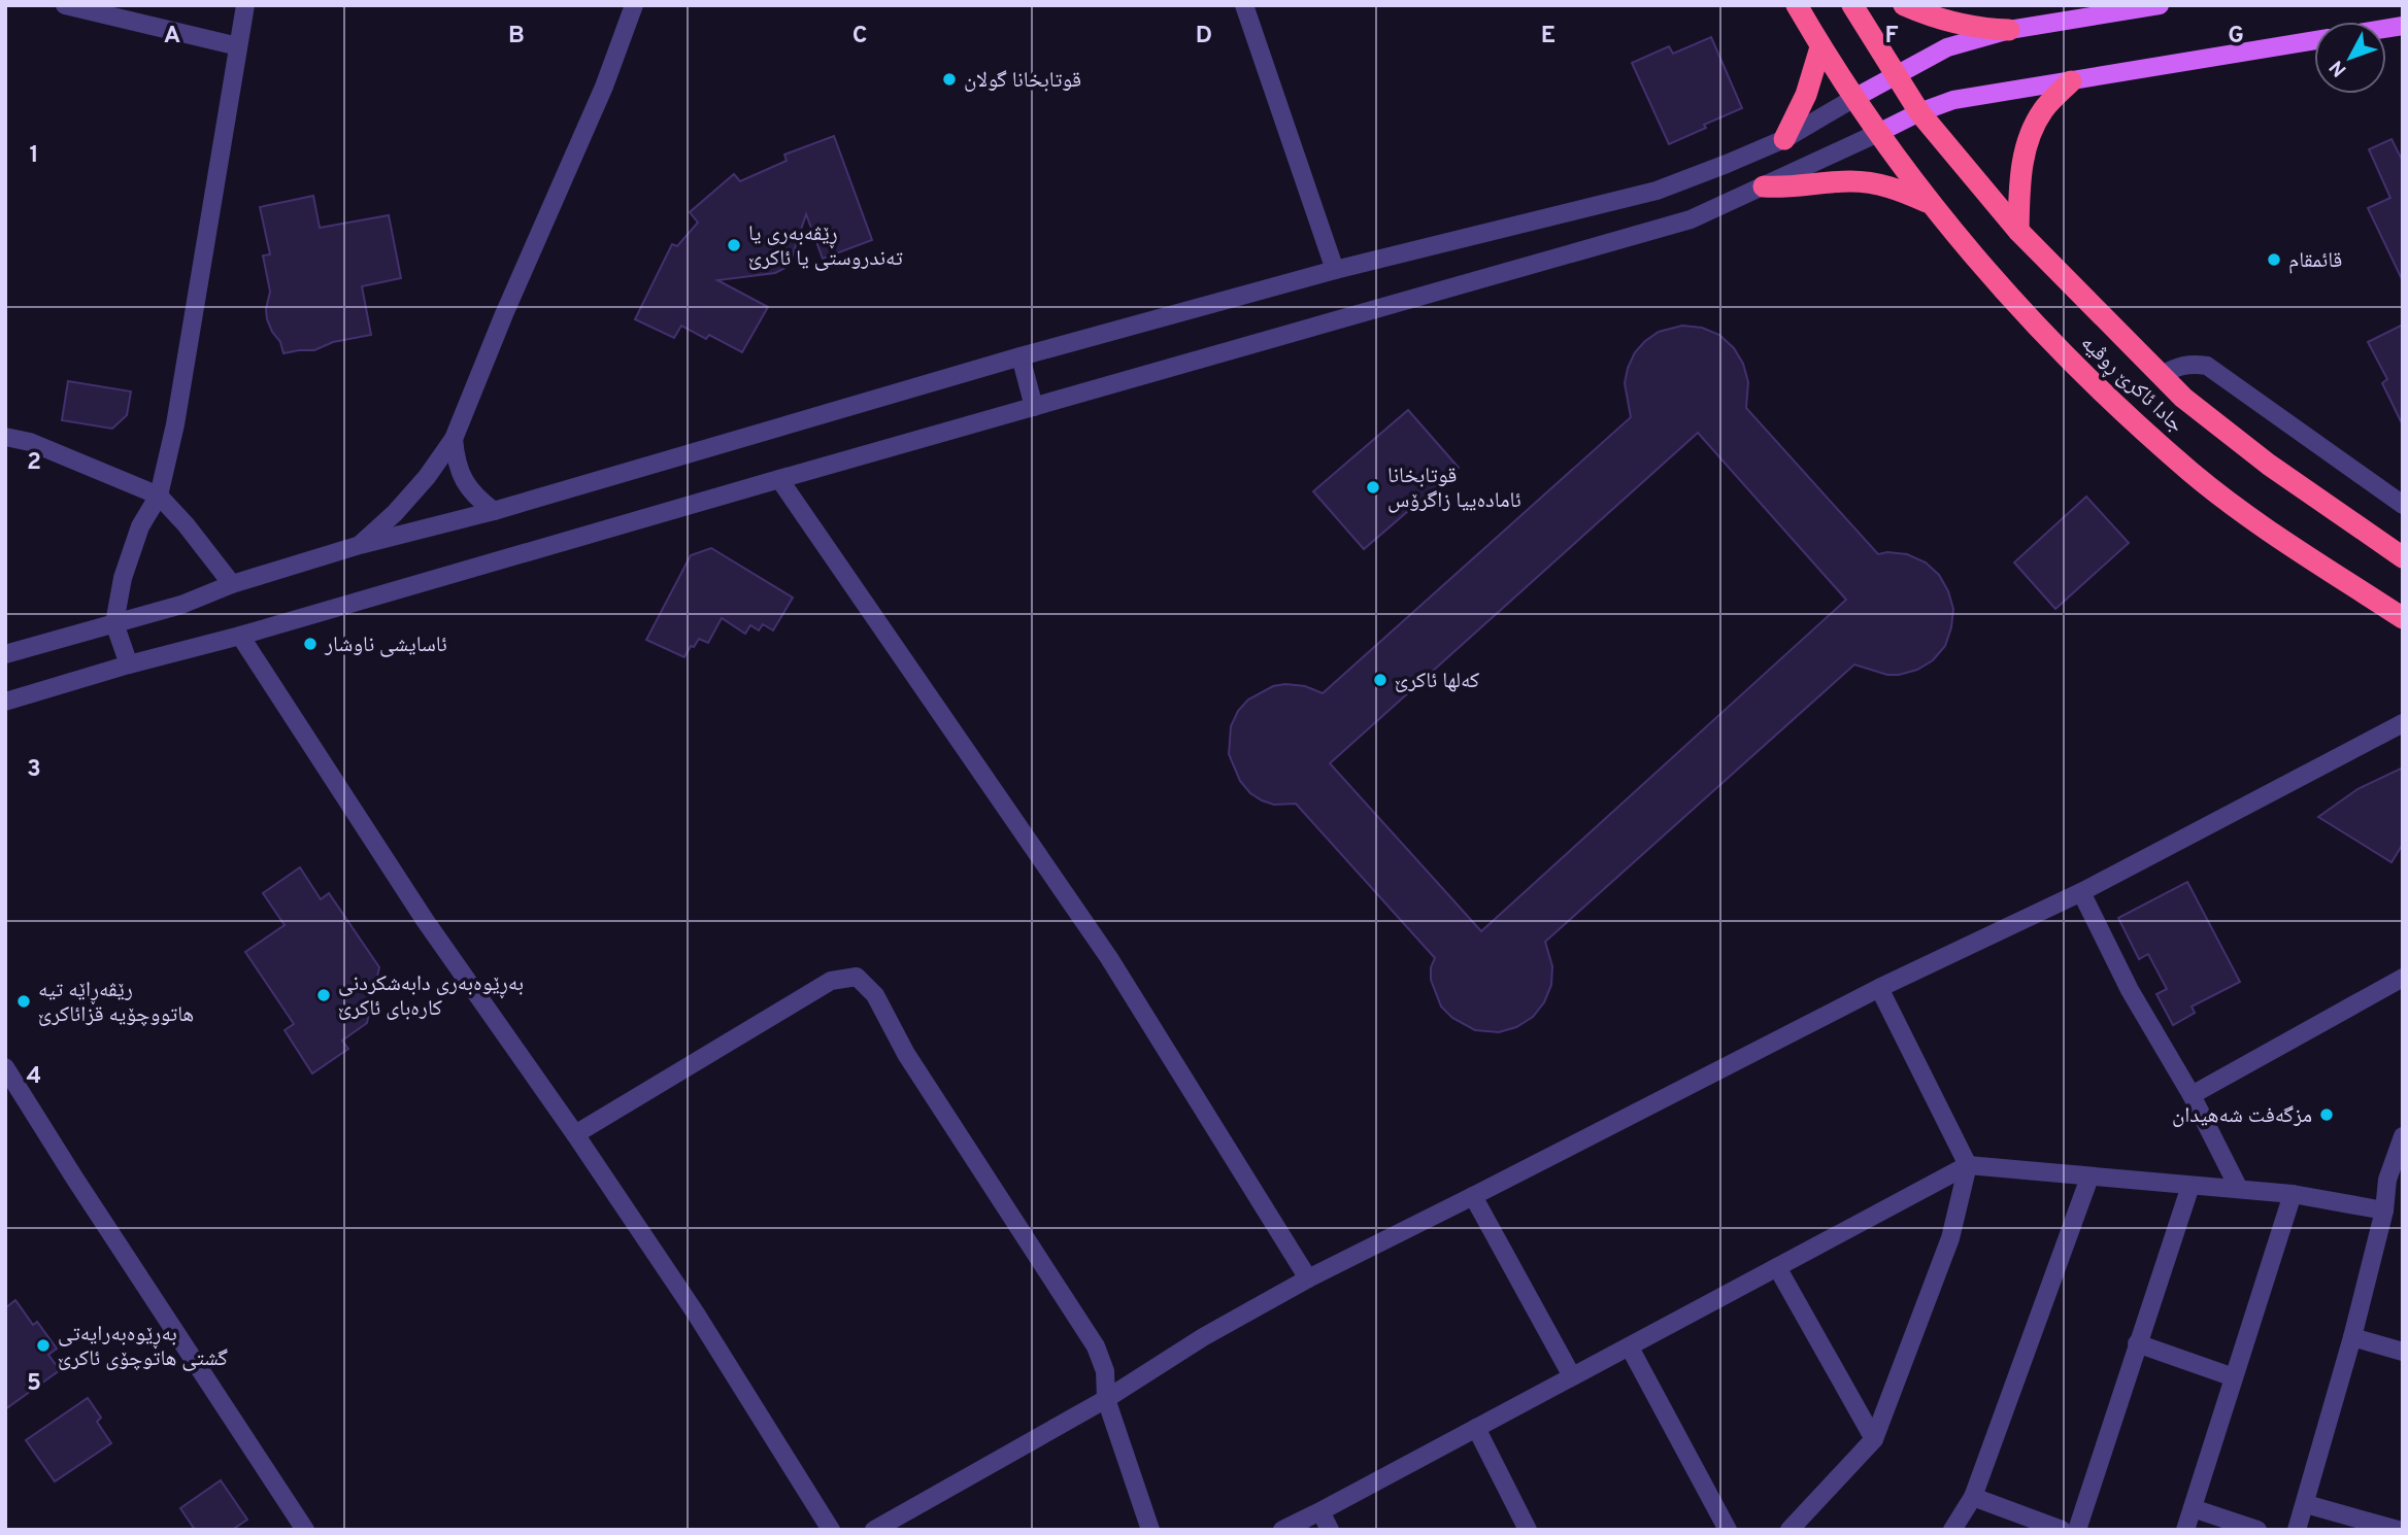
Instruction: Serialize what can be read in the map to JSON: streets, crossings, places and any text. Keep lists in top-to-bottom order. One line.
{"streets":{"highway":["جادا ئاکرێ ڕوڤیە"]},"places":["قوتابخانا گولان","ڕێڤەبەری یا تەندروستی یا ئاکرێ","قائمقام","قوتابخانا ئامادەییا زاگرۆس","ئاسايشى ناوشار","کەلها ئاکرێ","بەڕێوەبەری دابەشکردنی کارەبای ئاکرێ","رێڤەڕاێە تیە هاتووچۆیە قزائاکرێ","مزگەفت شه‌هيدان","بەڕێوەبەرایەتی گشتی هاتوچۆی ئاکرێ"],"north":"bottom left","grid":{"columns":["A","B","C","D","E","F","G"],"rows":["1","2","3","4","5"]}}
